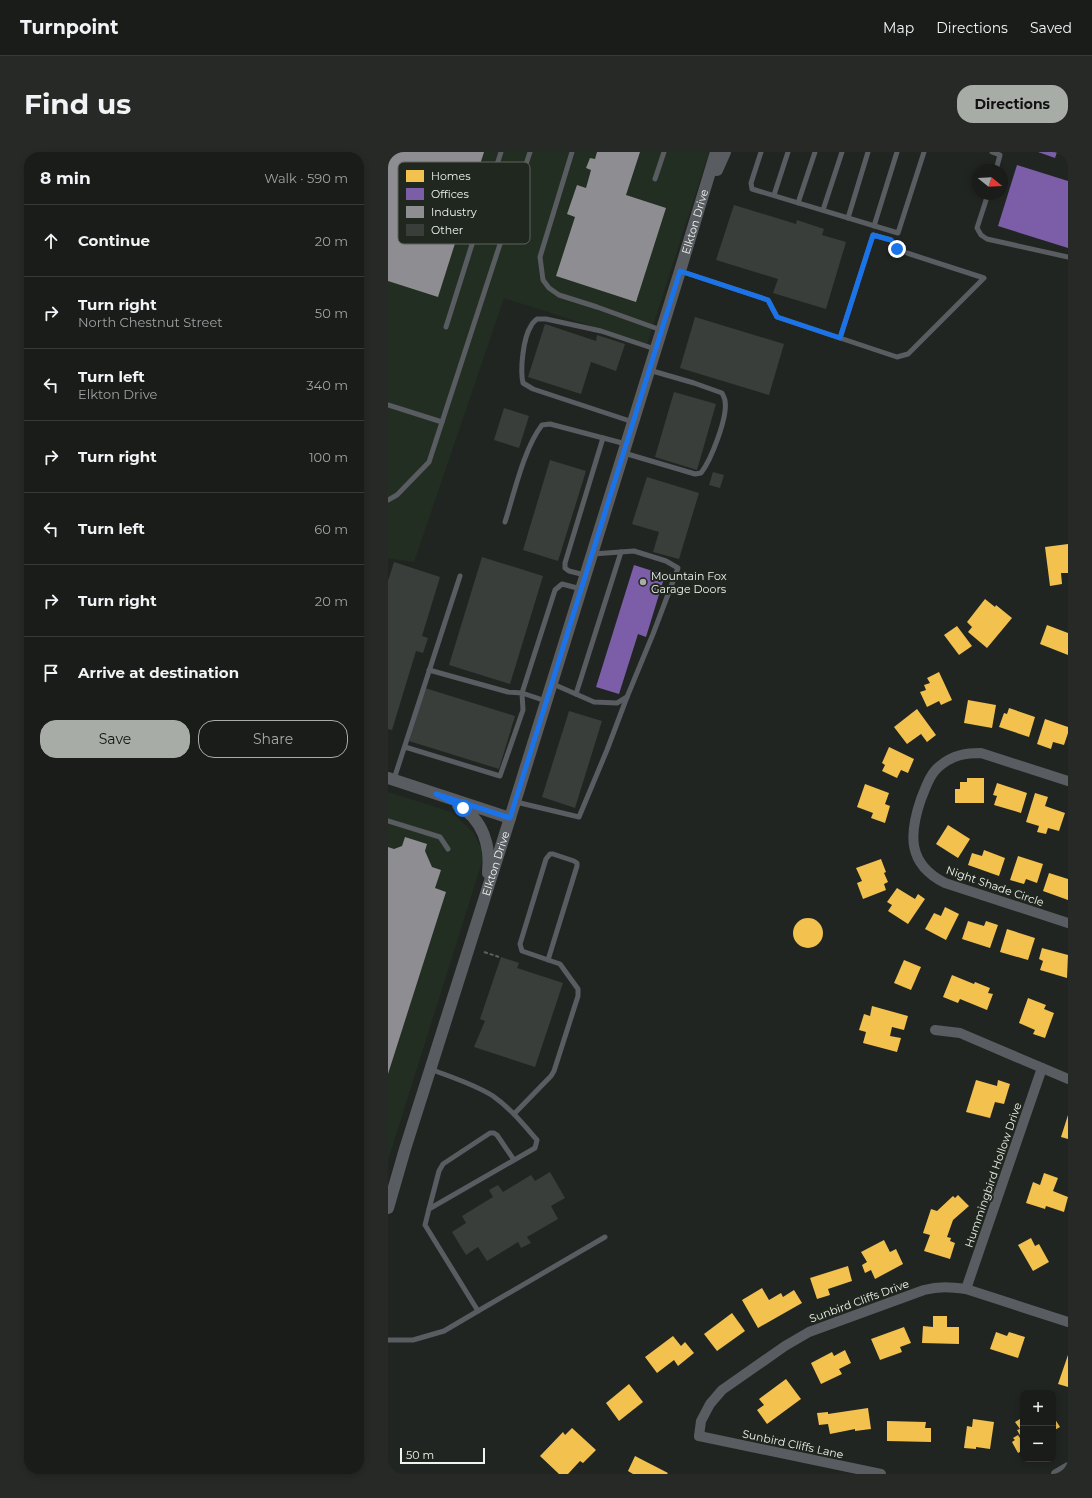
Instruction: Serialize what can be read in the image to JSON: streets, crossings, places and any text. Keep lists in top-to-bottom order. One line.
{"streets":{"street":["Elkton Drive","Night Shade Circle","Hummingbird Hollow Drive","Sunbird Cliffs Drive","Sunbird Cliffs Lane"]},"crossings":[["Hummingbird Hollow Drive","Sunbird Cliffs Drive"],["Sunbird Cliffs Drive","Sunbird Cliffs Lane"]],"places":["Mountain Fox Garage Doors"],"legend":["Homes","Offices","Industry","Other"],"scale_bar":"50 m","north":"right","page":{"header":"Turnpoint","nav":["Map","Directions","Saved"],"buttons":["Directions",["Save","Share"]],"title":"Find us","heading":["8 min","Walk · 590 m"],"list":[["Continue","20 m"],["Turn right","North Chestnut Street","50 m"],["Turn left","Elkton Drive","340 m"],["Turn right","100 m"],["Turn left","60 m"],["Turn right","20 m"],"Arrive at destination"],"map_buttons":["+","−"],"scale":"50 m"}}
